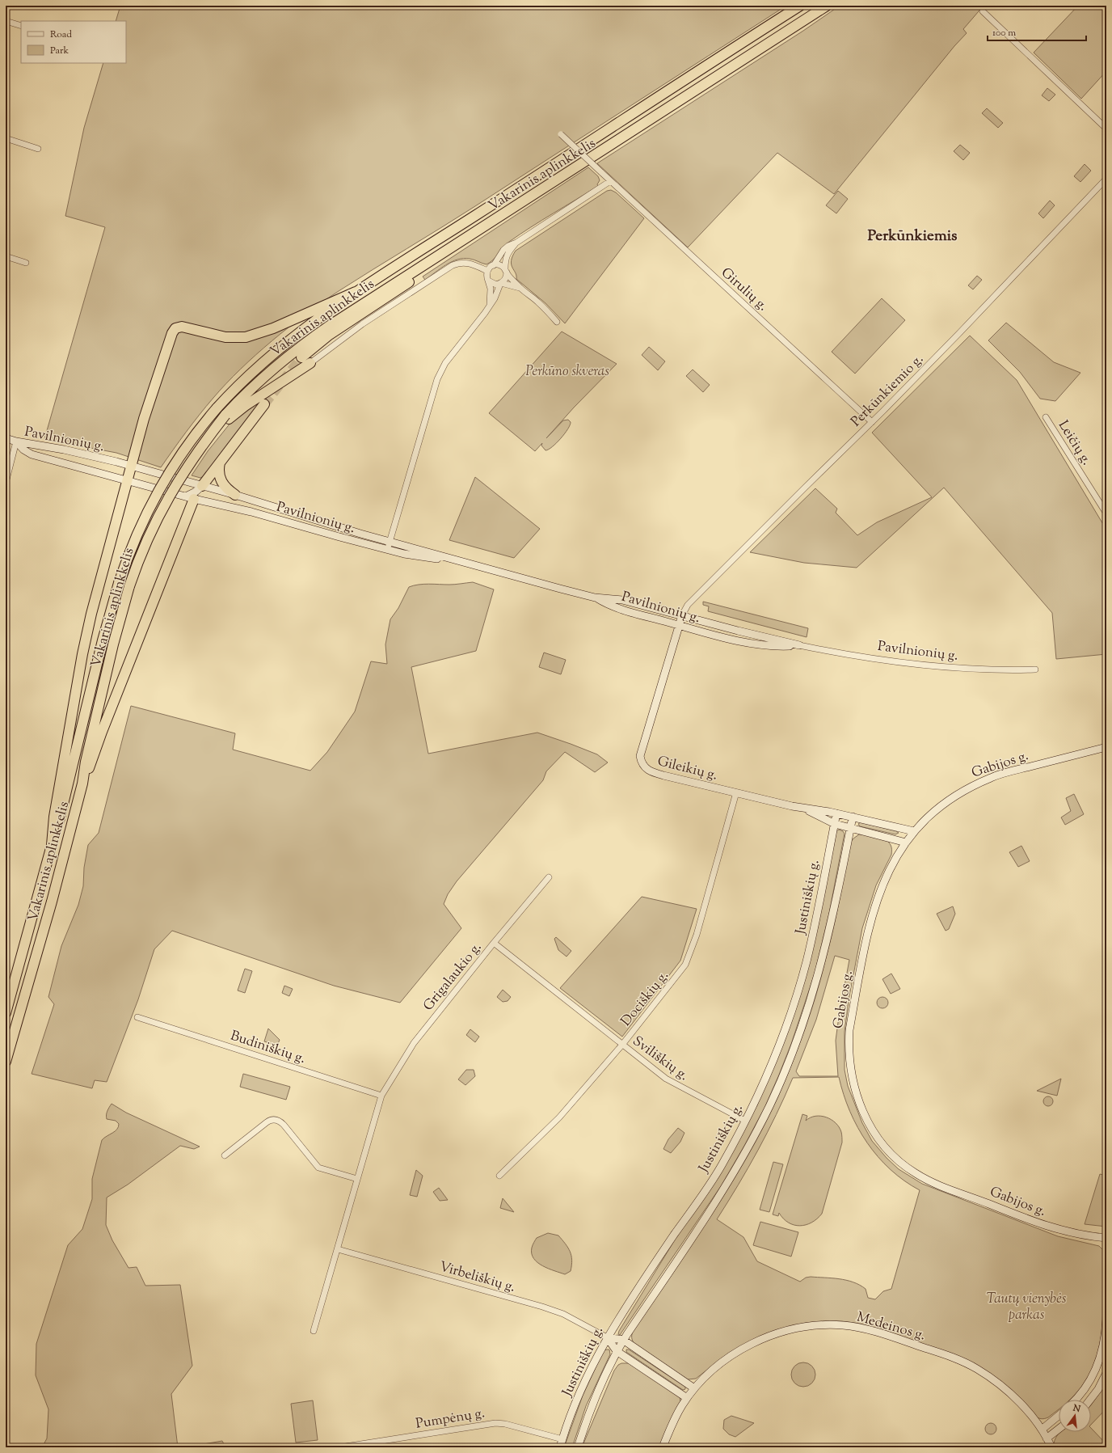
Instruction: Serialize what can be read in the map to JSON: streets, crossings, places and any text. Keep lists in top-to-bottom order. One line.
{"streets":{"highway":["Vakarinis aplinkkelis"],"street":["Girulių g.","Perkūnkiemio g.","Pavilnionių g.","Leičių g.","Gabijos g.","Gileikių g.","Justiniškių g.","Grigalaukio g.","Dociškių g.","Budiniškių g.","Sviliškių g.","Virbeliškių g.","Medeinos g.","Pumpėnų g."]},"crossings":[["Girulių g.","Perkūnkiemio g."],["Perkūnkiemio g.","Pavilnionių g."],["Perkūnkiemio g.","Gileikių g."],["Pavilnionių g.","Gileikių g."],["Gabijos g.","Gileikių g."],["Gileikių g.","Justiniškių g."],["Gileikių g.","Dociškių g."],["Justiniškių g.","Sviliškių g."],["Justiniškių g.","Virbeliškių g."],["Justiniškių g.","Pumpėnų g."],["Grigalaukio g.","Budiniškių g."],["Grigalaukio g.","Sviliškių g."],["Dociškių g.","Sviliškių g."]],"districts":["Perkūnkiemis"],"parks":["Perkūno skveras","Tautų vienybės parkas"],"legend":["Road","Park"],"scale_bar":"100 m","north":"top"}
